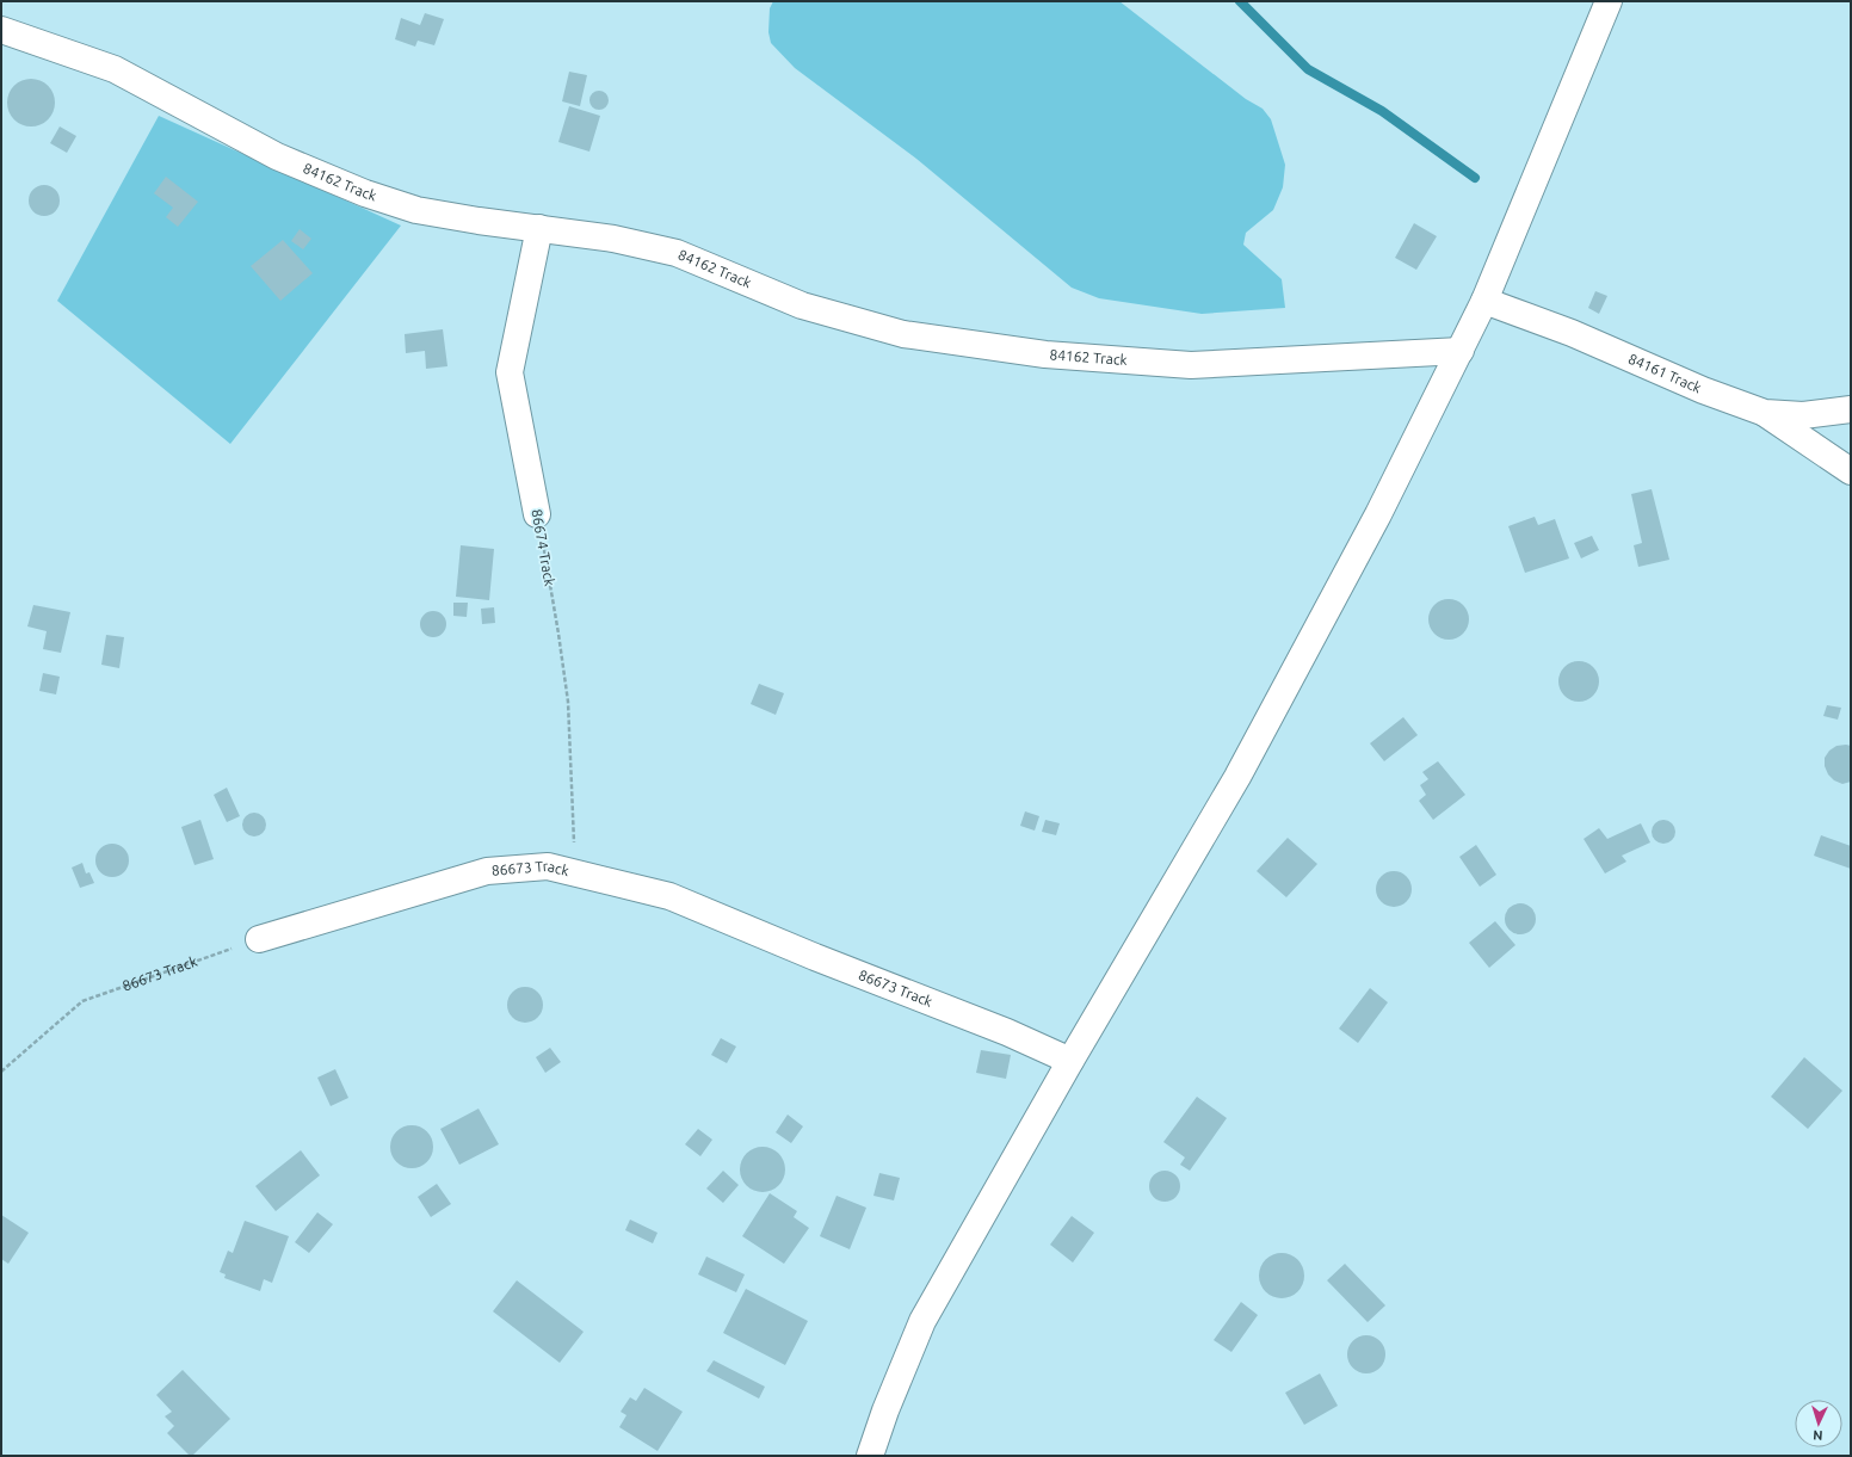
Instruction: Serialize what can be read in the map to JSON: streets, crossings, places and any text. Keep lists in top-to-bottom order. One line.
{"streets":{"street":["84162 Track","84161 Track","86674 Track","86673 Track"]},"crossings":[["84162 Track","86674 Track"],["86674 Track","86673 Track"]],"north":"bottom"}
